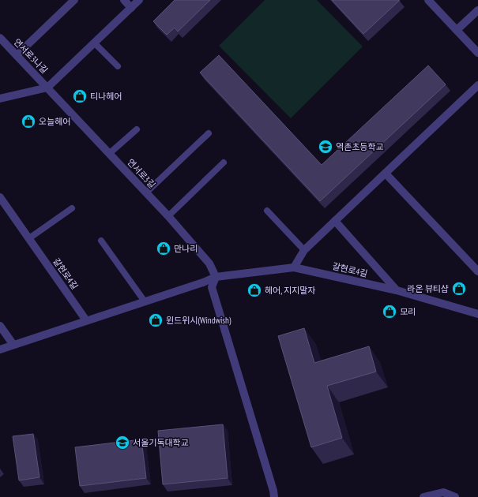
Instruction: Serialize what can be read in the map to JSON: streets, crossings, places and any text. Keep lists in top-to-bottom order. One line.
{"streets":{"street":["연서로3나길","연서로3길","갈현로4길"]},"crossings":[["연서로3나길","연서로3길"],["연서로3길","갈현로4길"]],"places":{"shop":["티나헤어","오늘헤어","만나리","라온 뷰티샵","헤어, 지지말자","모리","윈드위시(Windwish)"],"school or university":["역촌초등학교","서울기독대학교"]}}
